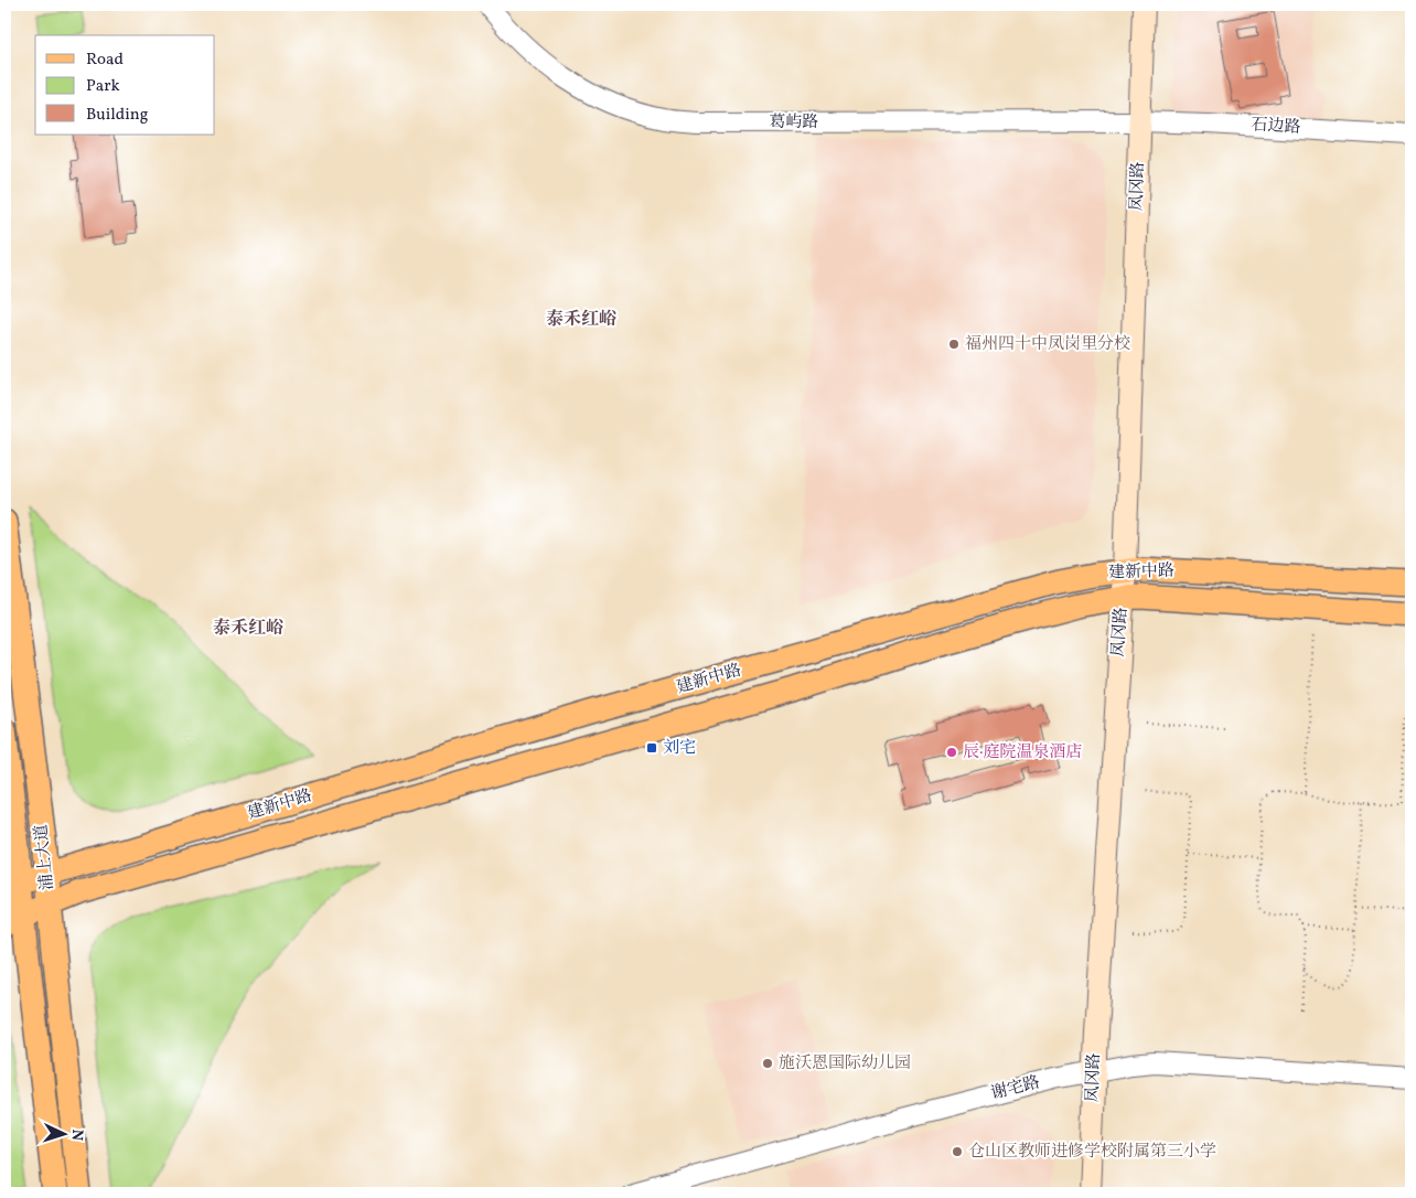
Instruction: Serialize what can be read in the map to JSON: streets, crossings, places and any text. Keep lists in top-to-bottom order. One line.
{"streets":{"main road":["凤冈路","建新中路","浦上大道"],"street":["葛屿路","石边路","谢宅路"]},"crossings":[["葛屿路","石边路"],["葛屿路","凤冈路"],["石边路","凤冈路"],["凤冈路","建新中路"],["凤冈路","谢宅路"],["建新中路","浦上大道"]],"districts":["泰禾红峪","泰禾红峪"],"places":{"other":["福州四十中凤岗里分校","辰·庭院温泉酒店","施沃恩国际幼儿园","仓山区教师进修学校附属第三小学"],"transit":["刘宅"]},"legend":["Road","Park","Building"],"north":"right"}
